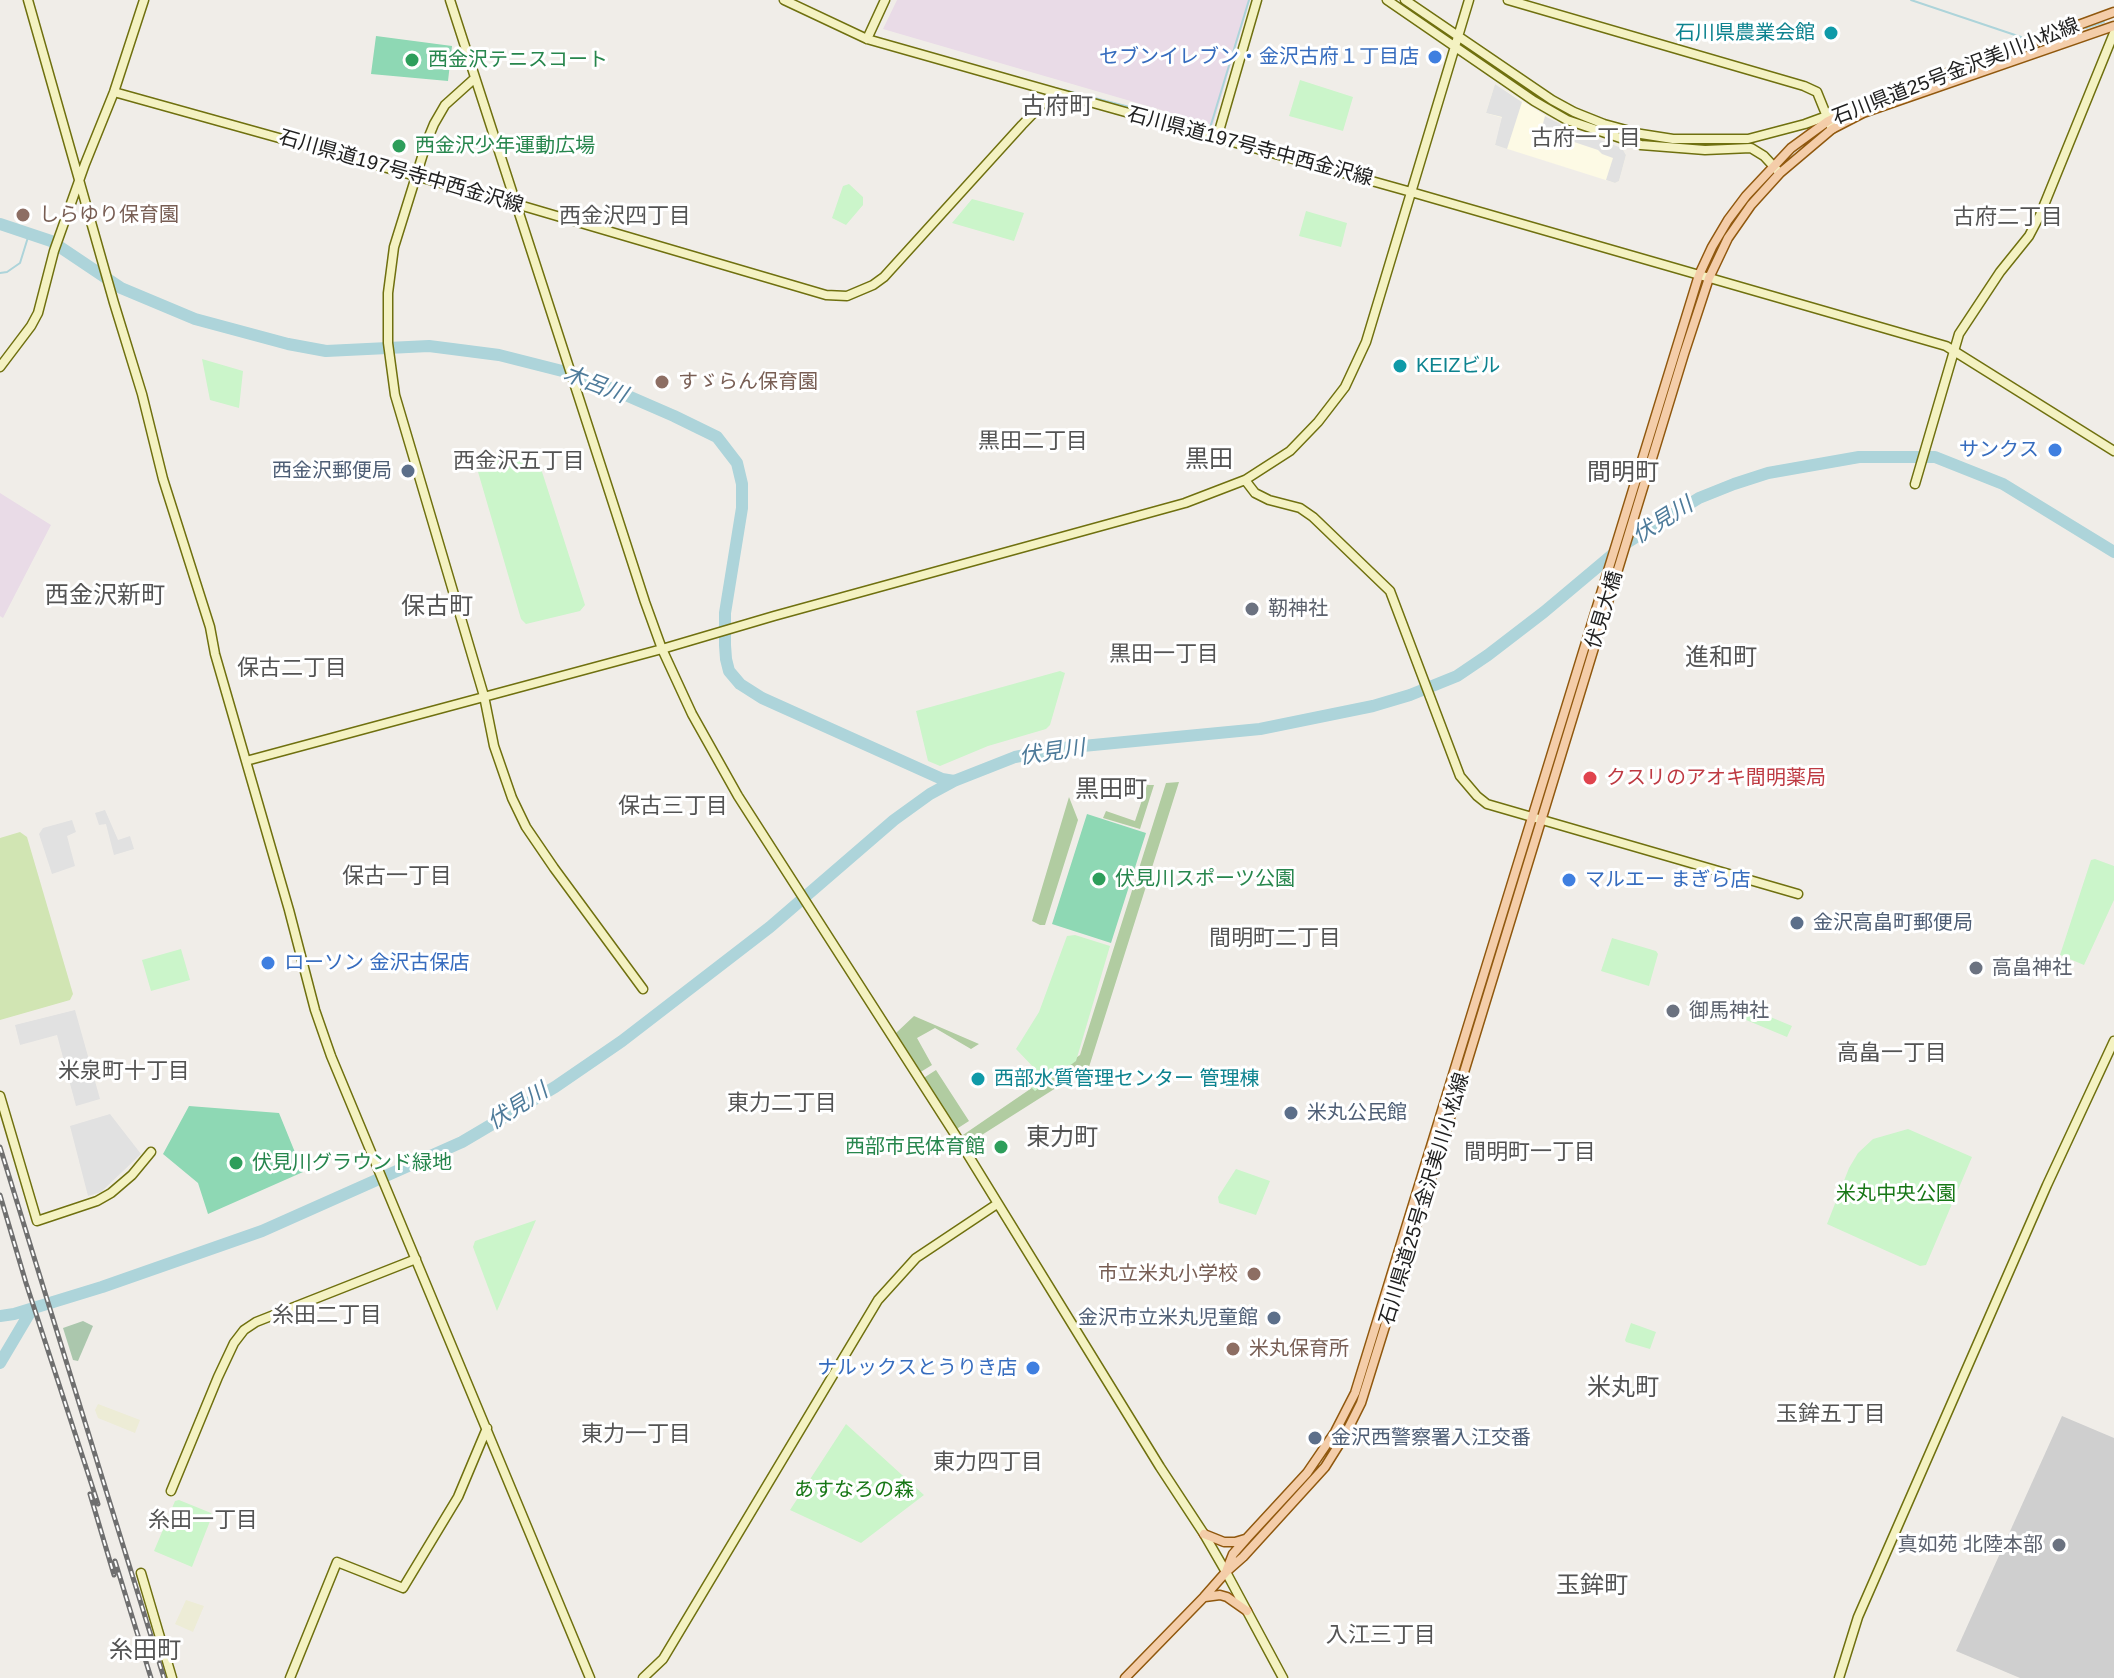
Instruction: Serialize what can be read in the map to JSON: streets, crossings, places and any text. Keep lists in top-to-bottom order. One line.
{"streets":{"main road":["石川県道25号金沢美川小松線","伏見大橋"],"street":["石川県道197号寺中西金沢線"]},"crossings":[["石川県道25号金沢美川小松線","石川県道197号寺中西金沢線"],["石川県道25号金沢美川小松線","伏見大橋"]],"districts":["古府町","古府一丁目","西金沢四丁目","古府二丁目","黒田二丁目","黒田","西金沢五丁目","間明町","西金沢新町","保古町","黒田一丁目","進和町","保古二丁目","黒田町","保古三丁目","保古一丁目","間明町二丁目","高畠一丁目","米泉町十丁目","東力二丁目","東力町","間明町一丁目","糸田二丁目","米丸町","玉鉾五丁目","東力一丁目","東力四丁目","糸田一丁目","玉鉾町","入江三丁目","糸田町"],"water":["木呂川","伏見川"],"parks":["米丸中央公園","あすなろの森"],"places":["石川県農業会館","セブンイレブン・金沢古府１丁目店","西金沢テニスコート","西金沢少年運動広場","しらゆり保育園","KEIZビル","すゞらん保育園","サンクス","西金沢郵便局","靭神社","クスリのアオキ間明薬局","伏見川スポーツ公園","マルエー まぎら店","金沢高畠町郵便局","ローソン 金沢古保店","高畠神社","御馬神社","西部水質管理センター 管理棟","米丸公民館","西部市民体育館","伏見川グラウンド緑地","市立米丸小学校","金沢市立米丸児童館","米丸保育所","ナルックスとうりき店","金沢西警察署入江交番","真如苑 北陸本部"]}
